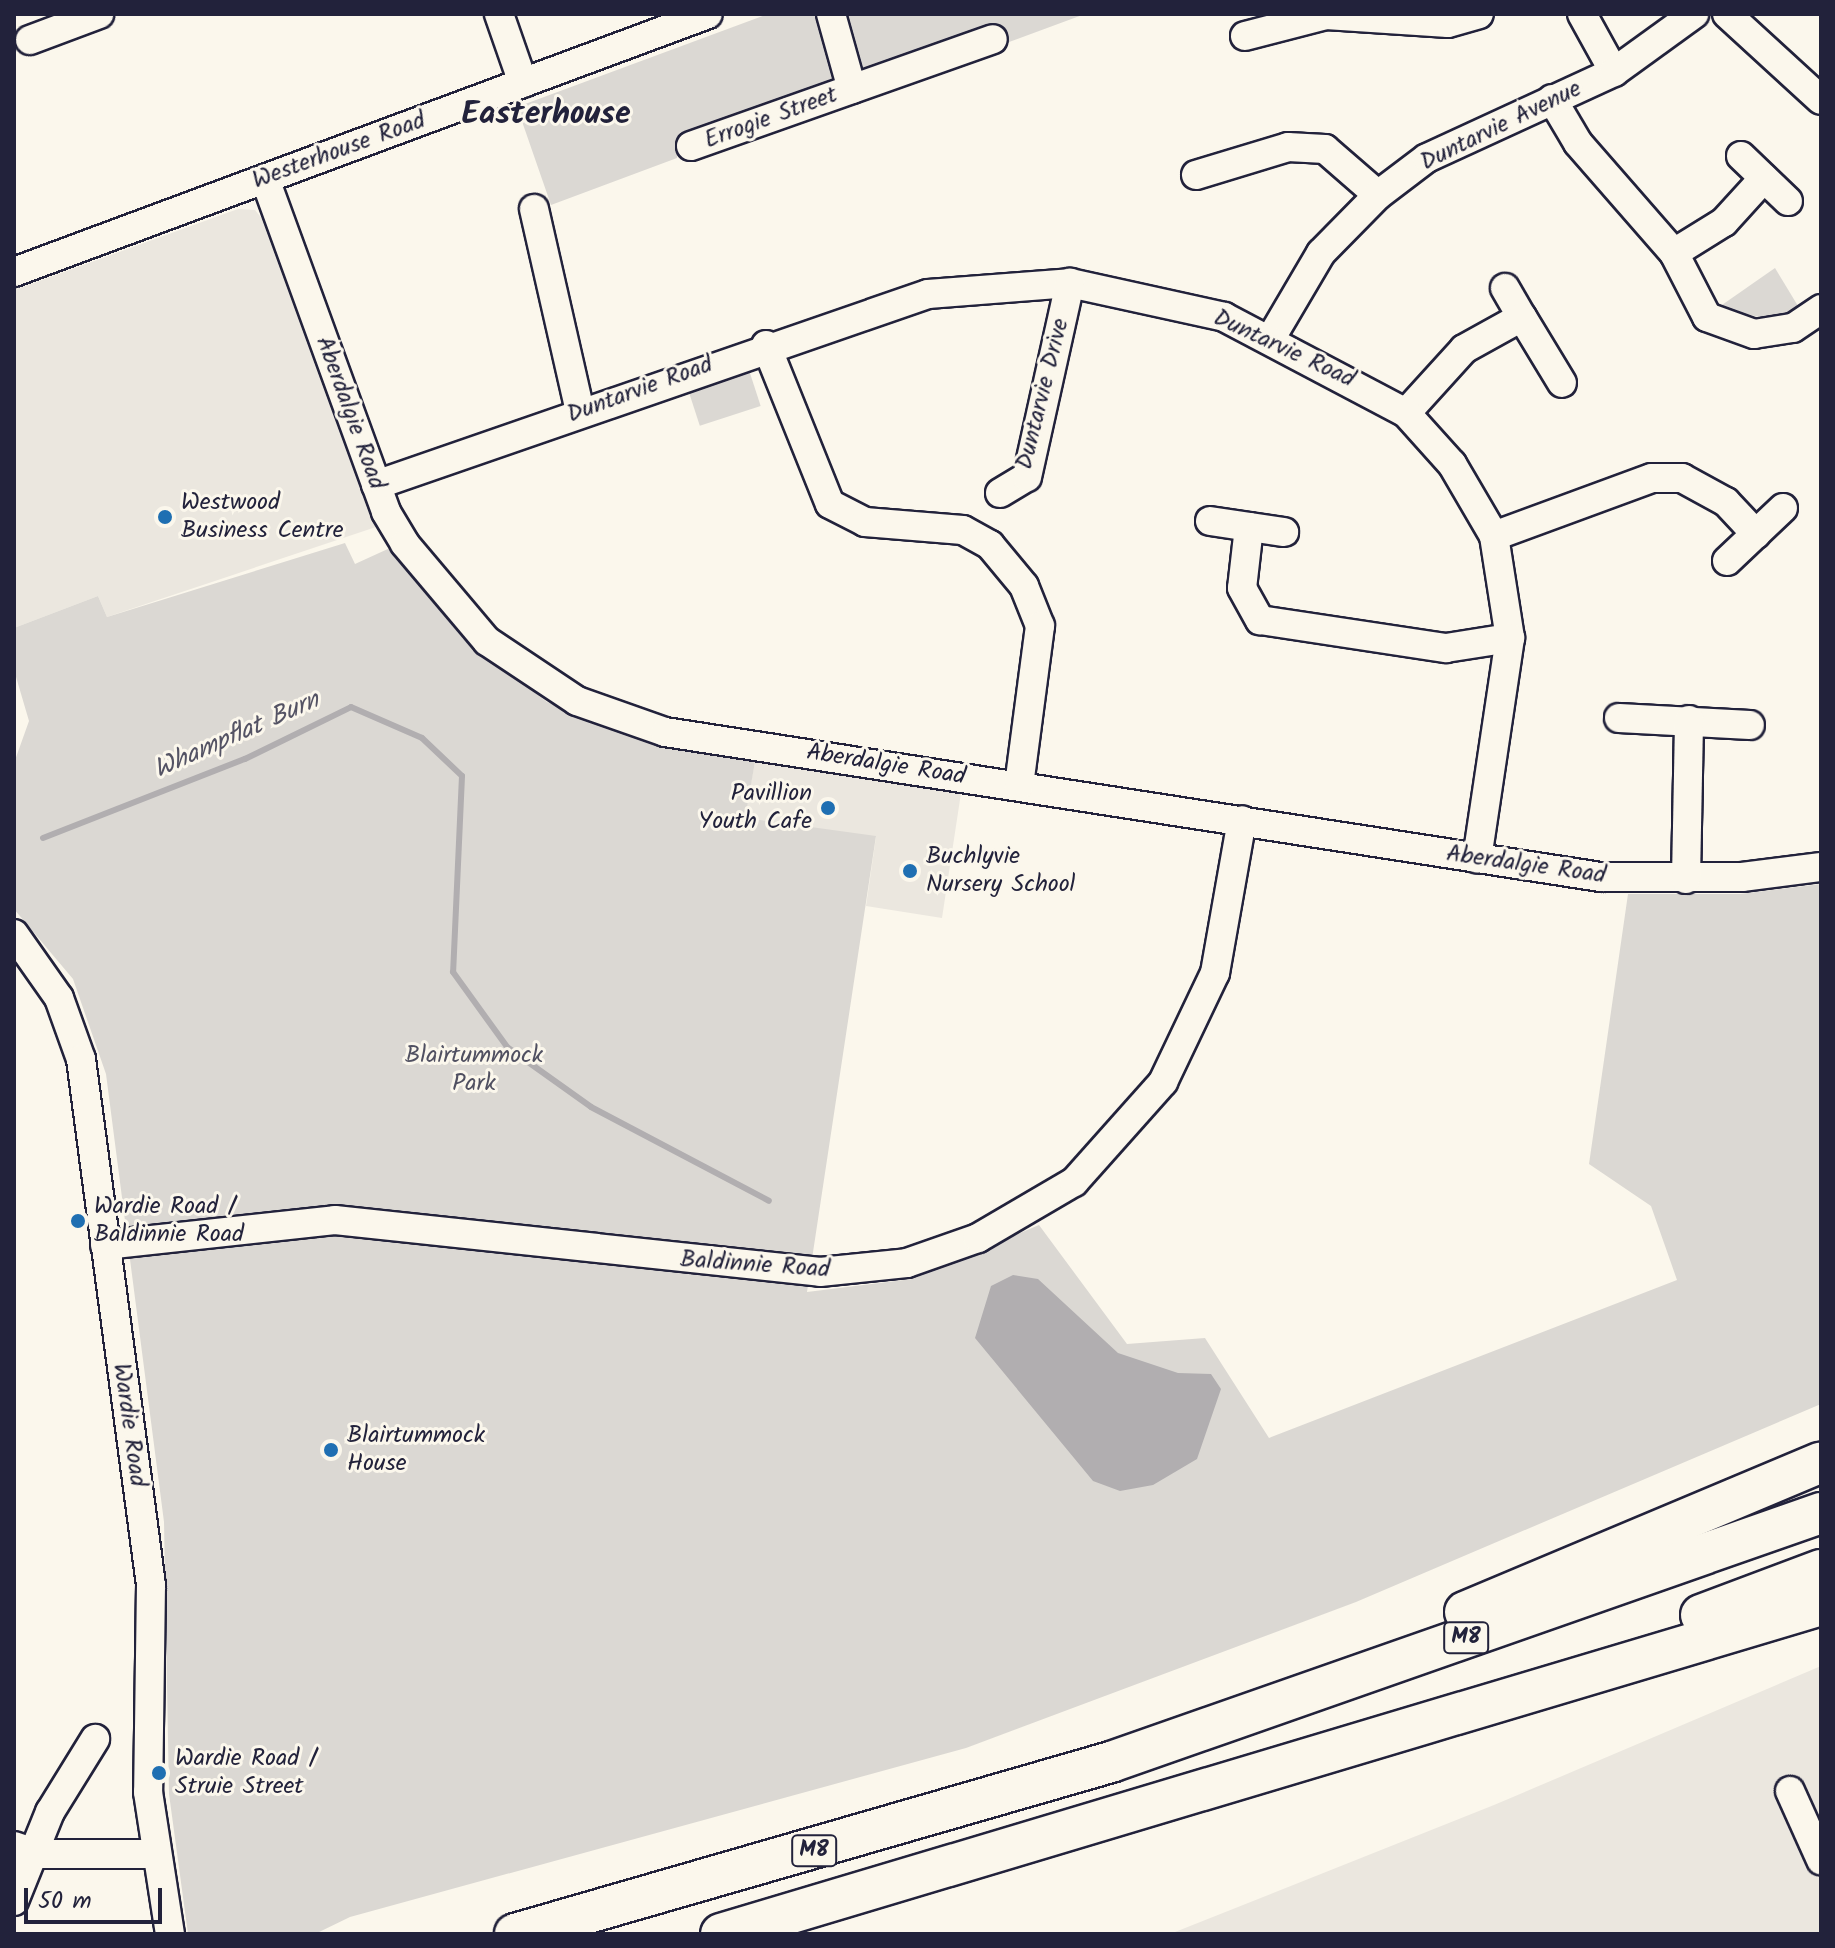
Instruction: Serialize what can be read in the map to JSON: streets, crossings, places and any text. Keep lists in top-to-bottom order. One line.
{"streets":{"highway":["M8"],"street":["Errogie Street","Duntarvie Avenue","Westerhouse Road","Duntarvie Road","Duntarvie Drive","Aberdalgie Road","Baldinnie Road","Wardie Road"]},"crossings":[["Duntarvie Avenue","Duntarvie Road"],["Westerhouse Road","Aberdalgie Road"],["Duntarvie Road","Duntarvie Drive"],["Duntarvie Road","Aberdalgie Road"],["Aberdalgie Road","Baldinnie Road"],["Baldinnie Road","Wardie Road"]],"districts":["Easterhouse"],"water":["Whampflat Burn"],"parks":["Blairtummock Park"],"places":["Westwood Business Centre","Pavillion Youth Cafe","Buchlyvie Nursery School","Wardie Road / Baldinnie Road","Blairtummock House","Wardie Road / Struie Street"],"scale_bar":"50 m"}
